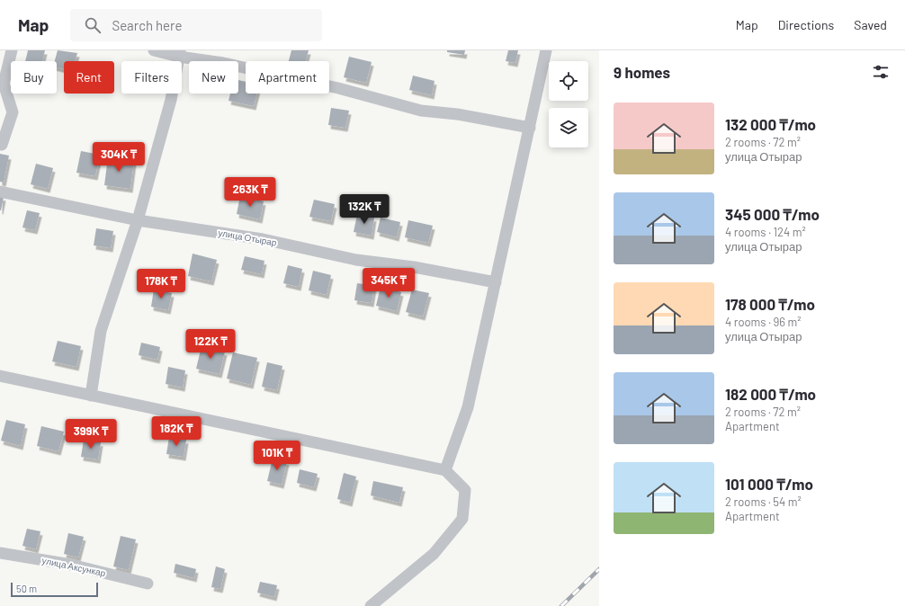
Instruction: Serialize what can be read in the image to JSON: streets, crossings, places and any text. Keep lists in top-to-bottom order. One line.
{"streets":{"street":["улица Отырар","улица Аксункар"]},"scale_bar":"50 m","page":{"header":"Map","search":"Search here","nav":["Map","Directions","Saved"],"heading":"9 homes","chip":["Buy","Rent","Filters","New","Apartment"],"list":[{"name":"132 000 ₸/mo","note":"2 rooms · 72 m² · улица Отырар"},{"name":"345 000 ₸/mo","note":"4 rooms · 124 m² · улица Отырар"},{"name":"178 000 ₸/mo","note":"4 rooms · 96 m² · улица Отырар"},{"name":"182 000 ₸/mo","note":"2 rooms · 72 m² · Apartment"},{"name":"101 000 ₸/mo","note":"2 rooms · 54 m² · Apartment"}],"price":["304K ₸","263K ₸","132K ₸","345K ₸","178K ₸","122K ₸","182K ₸","399K ₸","101K ₸"],"scale":"50 m"}}
